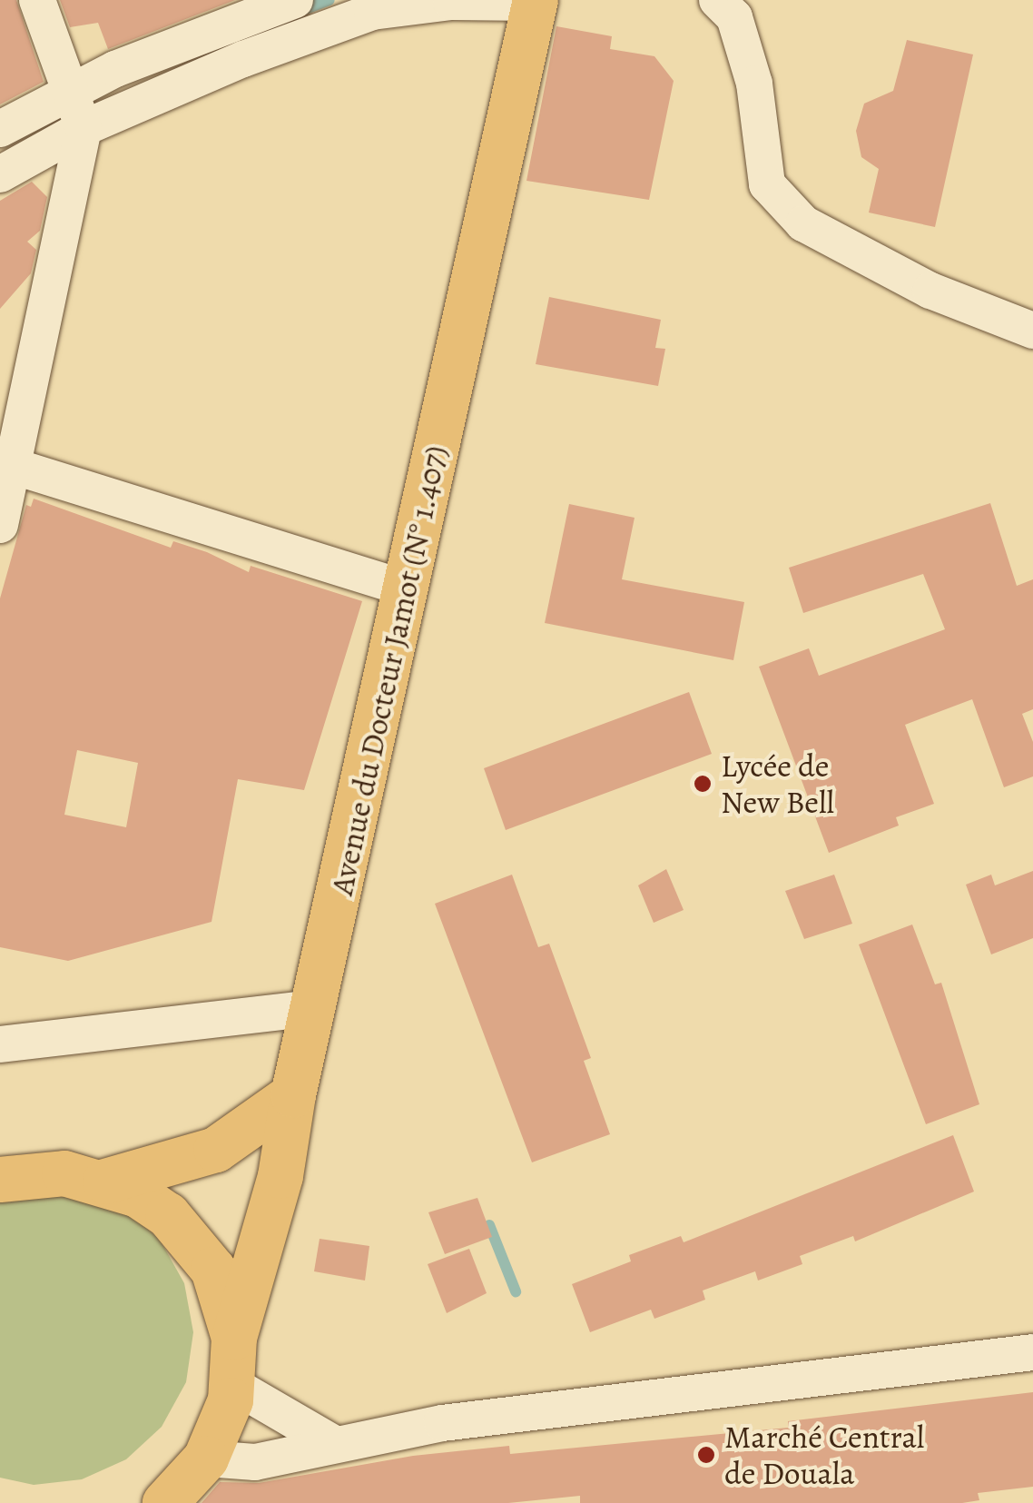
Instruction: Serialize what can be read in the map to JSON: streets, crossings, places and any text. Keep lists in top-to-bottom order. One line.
{"streets":{"main road":["Avenue du Docteur Jamot (N° 1.407)"]},"places":["Lycée de New Bell","Marché Central de Douala"]}
